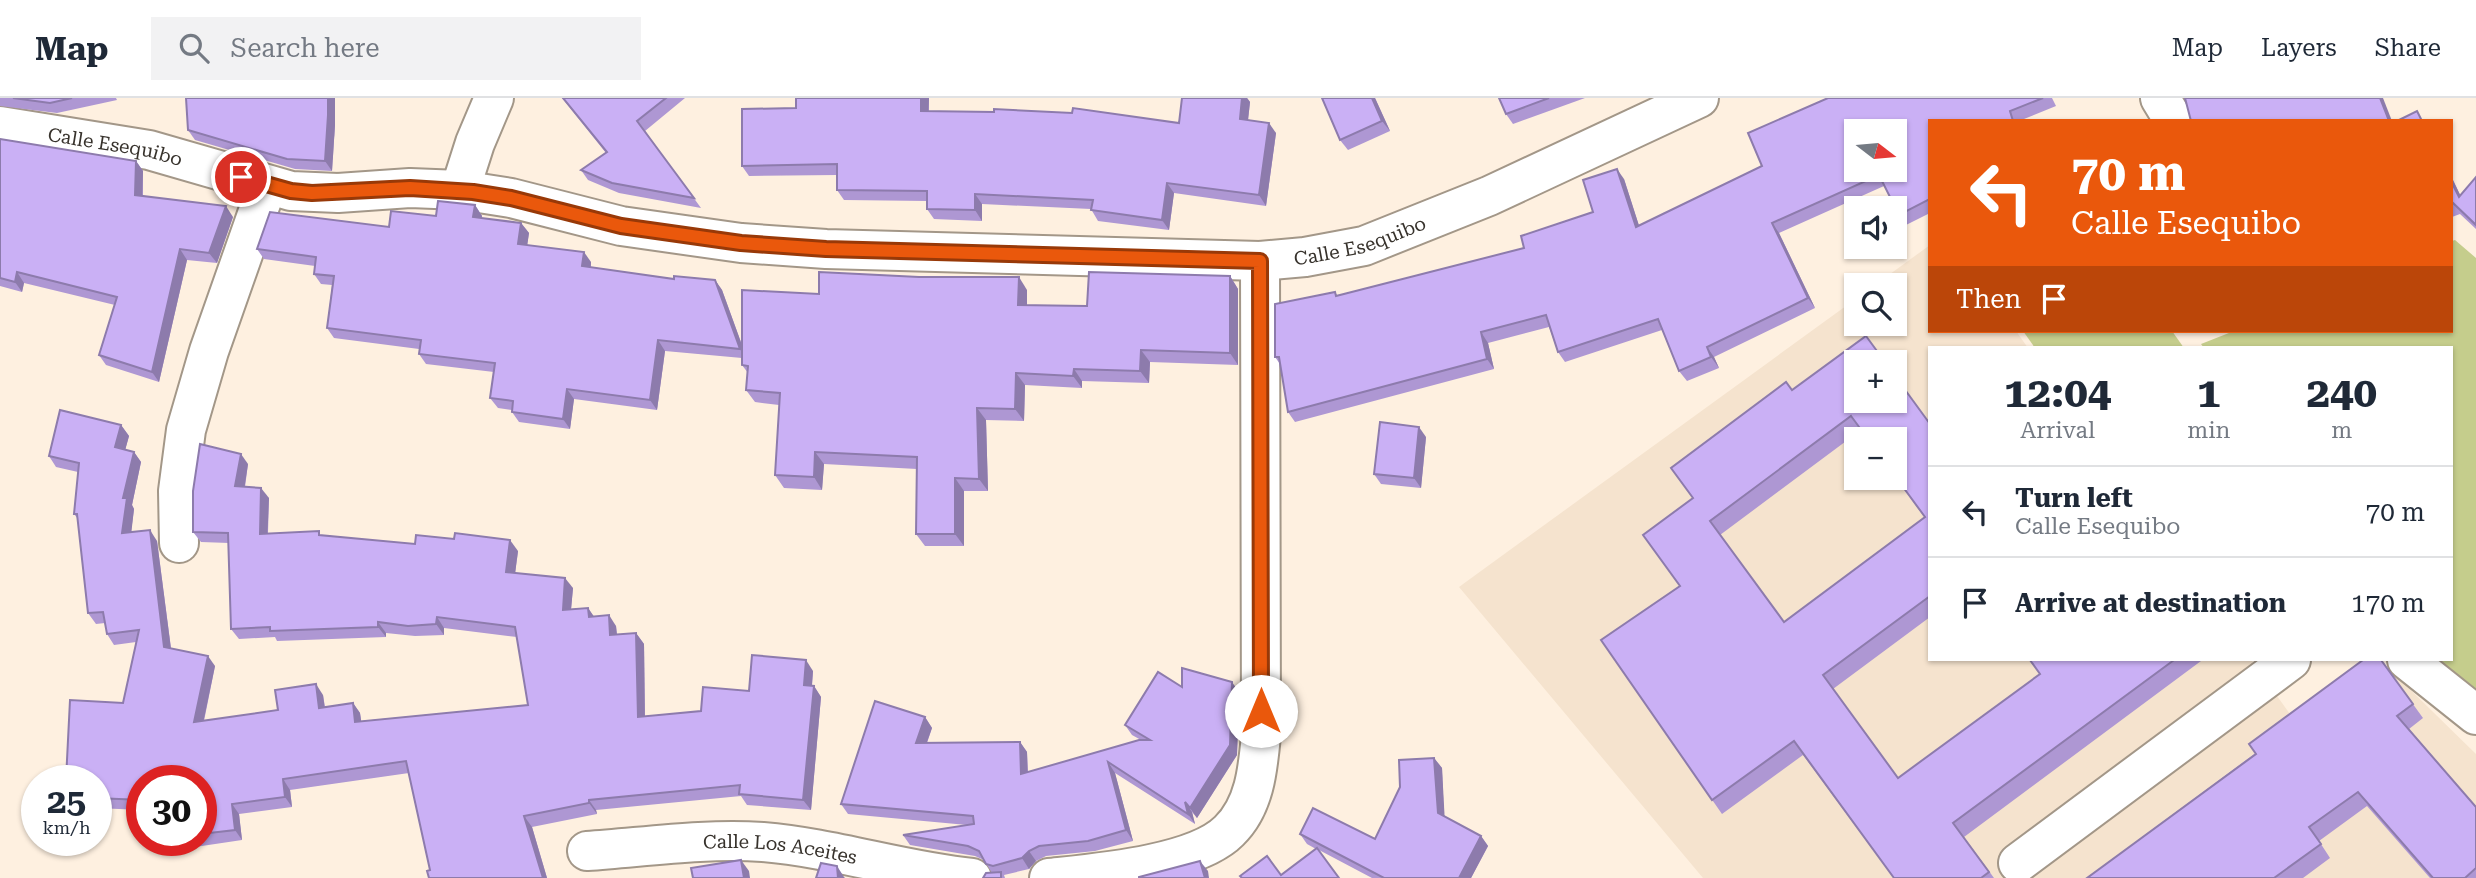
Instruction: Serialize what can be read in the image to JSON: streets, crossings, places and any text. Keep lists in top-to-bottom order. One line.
{"streets":{"street":["Calle Esequibo","Calle Los Aceites"]},"north":"right","page":{"header":"Map","search":"Search here","nav":["Map","Layers","Share"],"map_buttons":["+","−"],"turn":["70 m","Calle Esequibo"],"then":"Then","eta":["12:04","Arrival","1","min","240","m"],"list":[{"name":"Turn left","note":"Calle Esequibo","value":"70 m"},{"name":"Arrive at destination","value":"170 m"}],"speed":"25 km/h","limit":"30"}}
